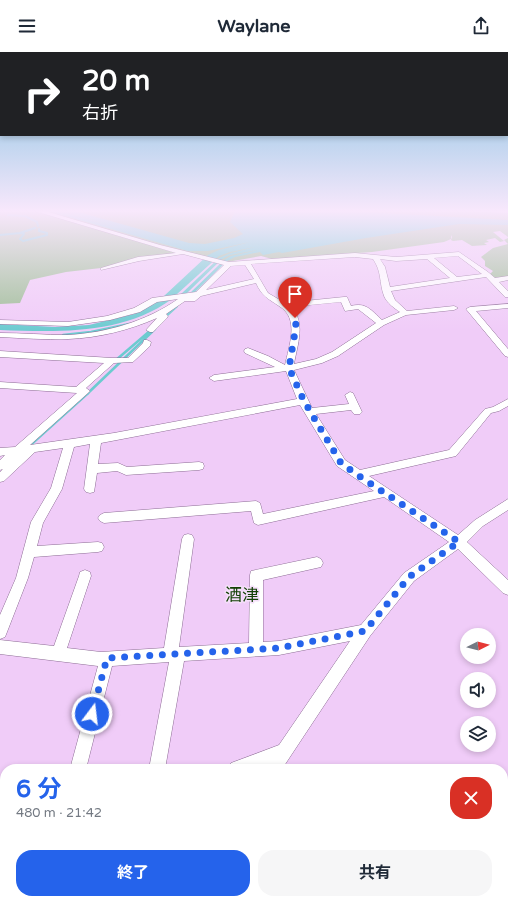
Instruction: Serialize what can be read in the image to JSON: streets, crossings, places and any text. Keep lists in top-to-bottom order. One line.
{"districts":["酒津"],"north":"right","page":{"header":"Waylane","turn":["20 m","右折"],"heading":["6 分","480 m · 21:42"],"buttons":["終了","共有"]}}
